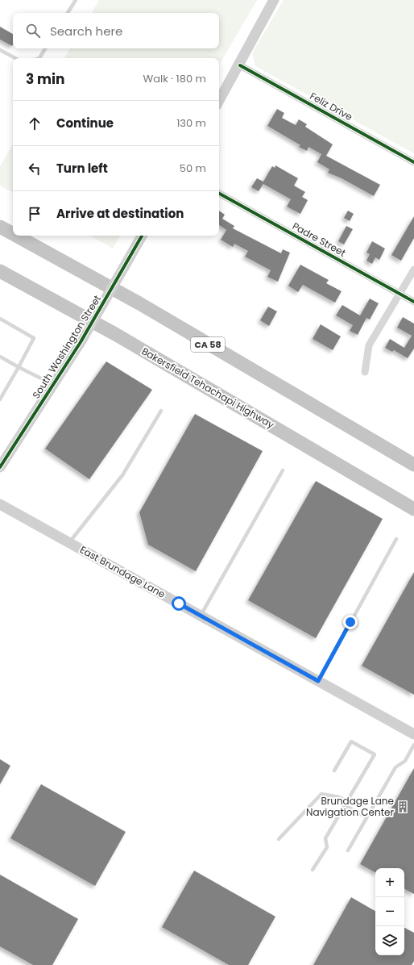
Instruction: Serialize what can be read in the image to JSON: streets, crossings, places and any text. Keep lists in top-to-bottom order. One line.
{"streets":{"highway":["CA 58","Bakersfield Tehachapi Highway"],"main road":["South Washington Street","East Brundage Lane"],"street":["Feliz Drive","Padre Street"]},"places":{"building":["Brundage Lane Navigation Center"]},"page":{"search":"Search here","heading":["3 min","Walk · 180 m"],"list":[["Continue","130 m"],["Turn left","50 m"],"Arrive at destination"],"map_buttons":["+","−"]}}
